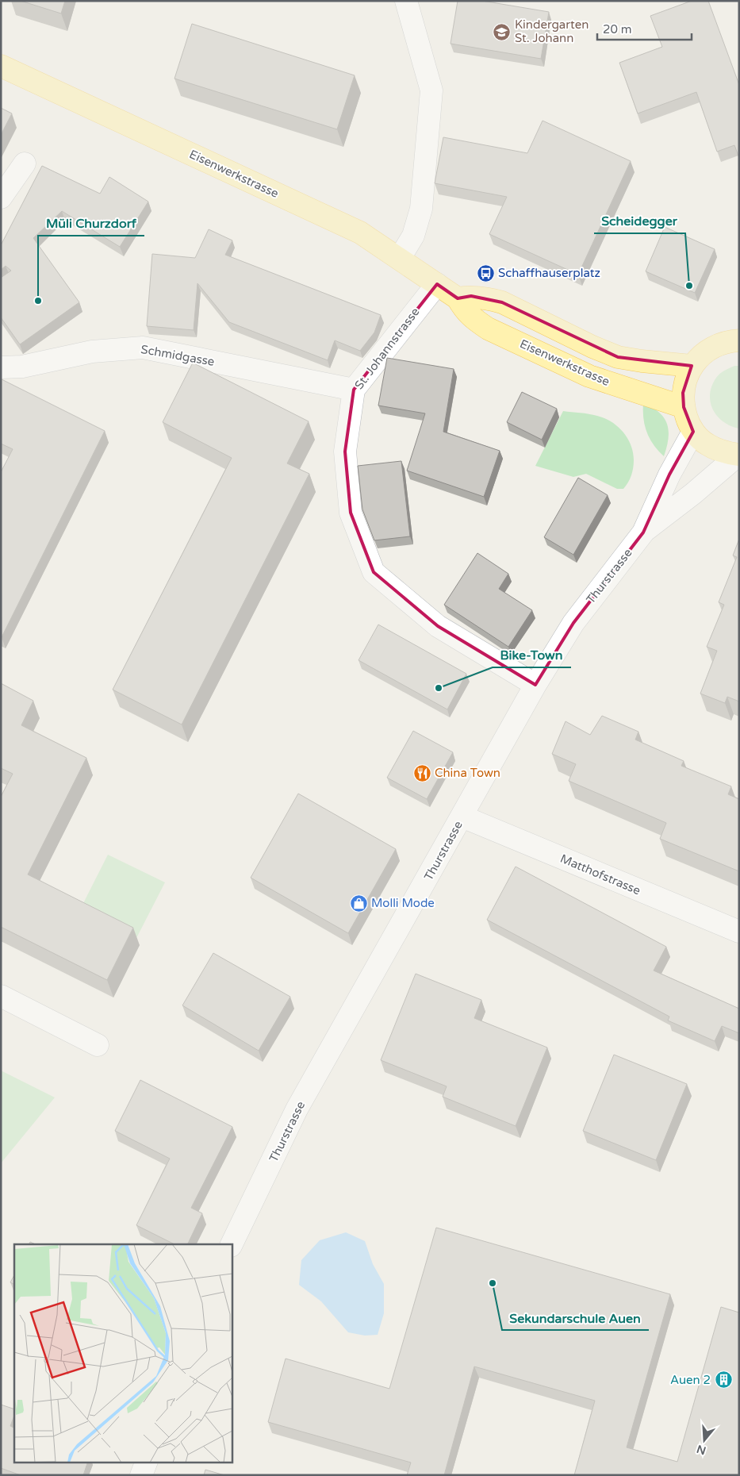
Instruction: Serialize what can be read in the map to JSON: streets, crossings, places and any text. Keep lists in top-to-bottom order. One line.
{"streets":{"main road":["Eisenwerkstrasse"],"street":["St. Johannstrasse","Schmidgasse","Thurstrasse","Matthofstrasse"]},"crossings":[["Eisenwerkstrasse","St. Johannstrasse"],["St. Johannstrasse","Schmidgasse"],["St. Johannstrasse","Thurstrasse"],["Thurstrasse","Matthofstrasse"]],"places":{"school or university":["Kindergarten St. Johann"],"bus stop":["Schaffhauserplatz"],"other":["Scheidegger","Müli Churzdorf","Bike-Town","Sekundarschule Auen"],"restaurant":["China Town"],"shop":["Molli Mode"],"building":["Auen 2"]},"scale_bar":"20 m","north":"bottom"}
